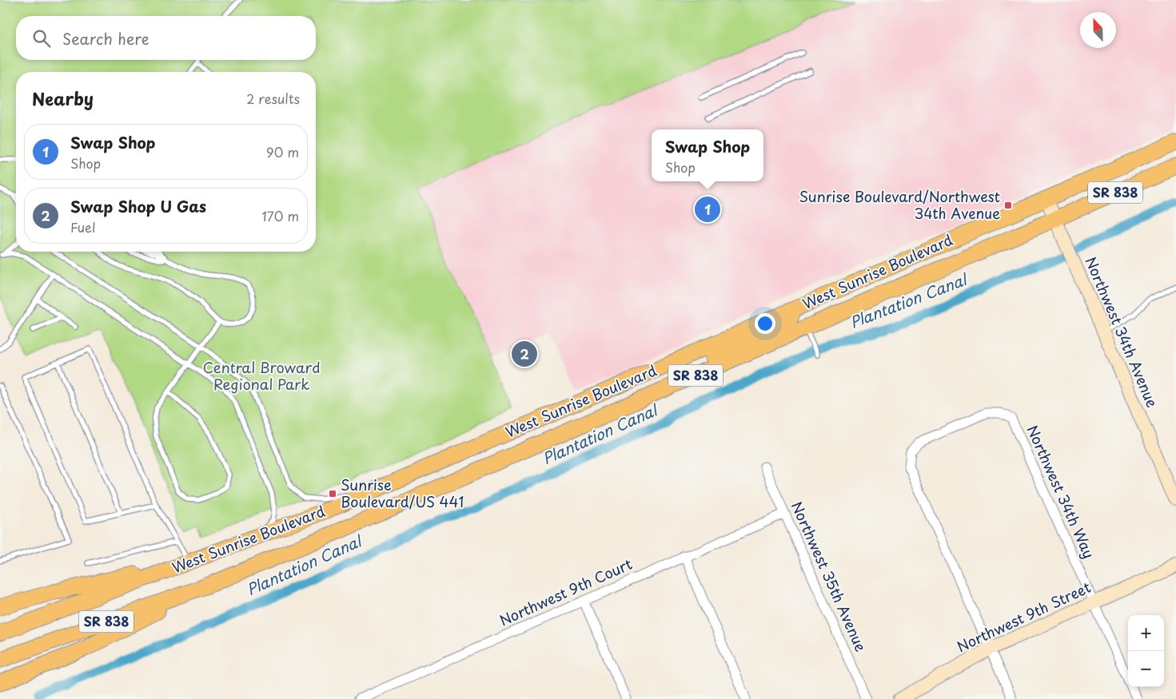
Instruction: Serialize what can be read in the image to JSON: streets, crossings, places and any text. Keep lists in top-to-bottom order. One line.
{"streets":{"main road":["SR 838","West Sunrise Boulevard"],"street":["Northwest 34th Avenue","Northwest 34th Way","Northwest 35th Avenue","Northwest 9th Court","Northwest 9th Street"]},"crossings":[["West Sunrise Boulevard","Northwest 34th Avenue"],["Northwest 34th Way","Northwest 9th Street"],["Northwest 35th Avenue","Northwest 9th Court"]],"water":["Plantation Canal"],"parks":["Central Broward Regional Park"],"places":{"transit":["Sunrise Boulevard/Northwest 34th Avenue","Sunrise Boulevard/US 441"]},"north":"top","page":{"search":"Search here","heading":["Nearby","2 results"],"list":[{"mark":"1","name":"Swap Shop","note":"Shop","value":"90 m"},{"mark":"2","name":"Swap Shop U Gas","note":"Fuel","value":"170 m"}],"popup":["Swap Shop","Shop"],"pins":["1","2"],"map_buttons":["+","−"]}}
